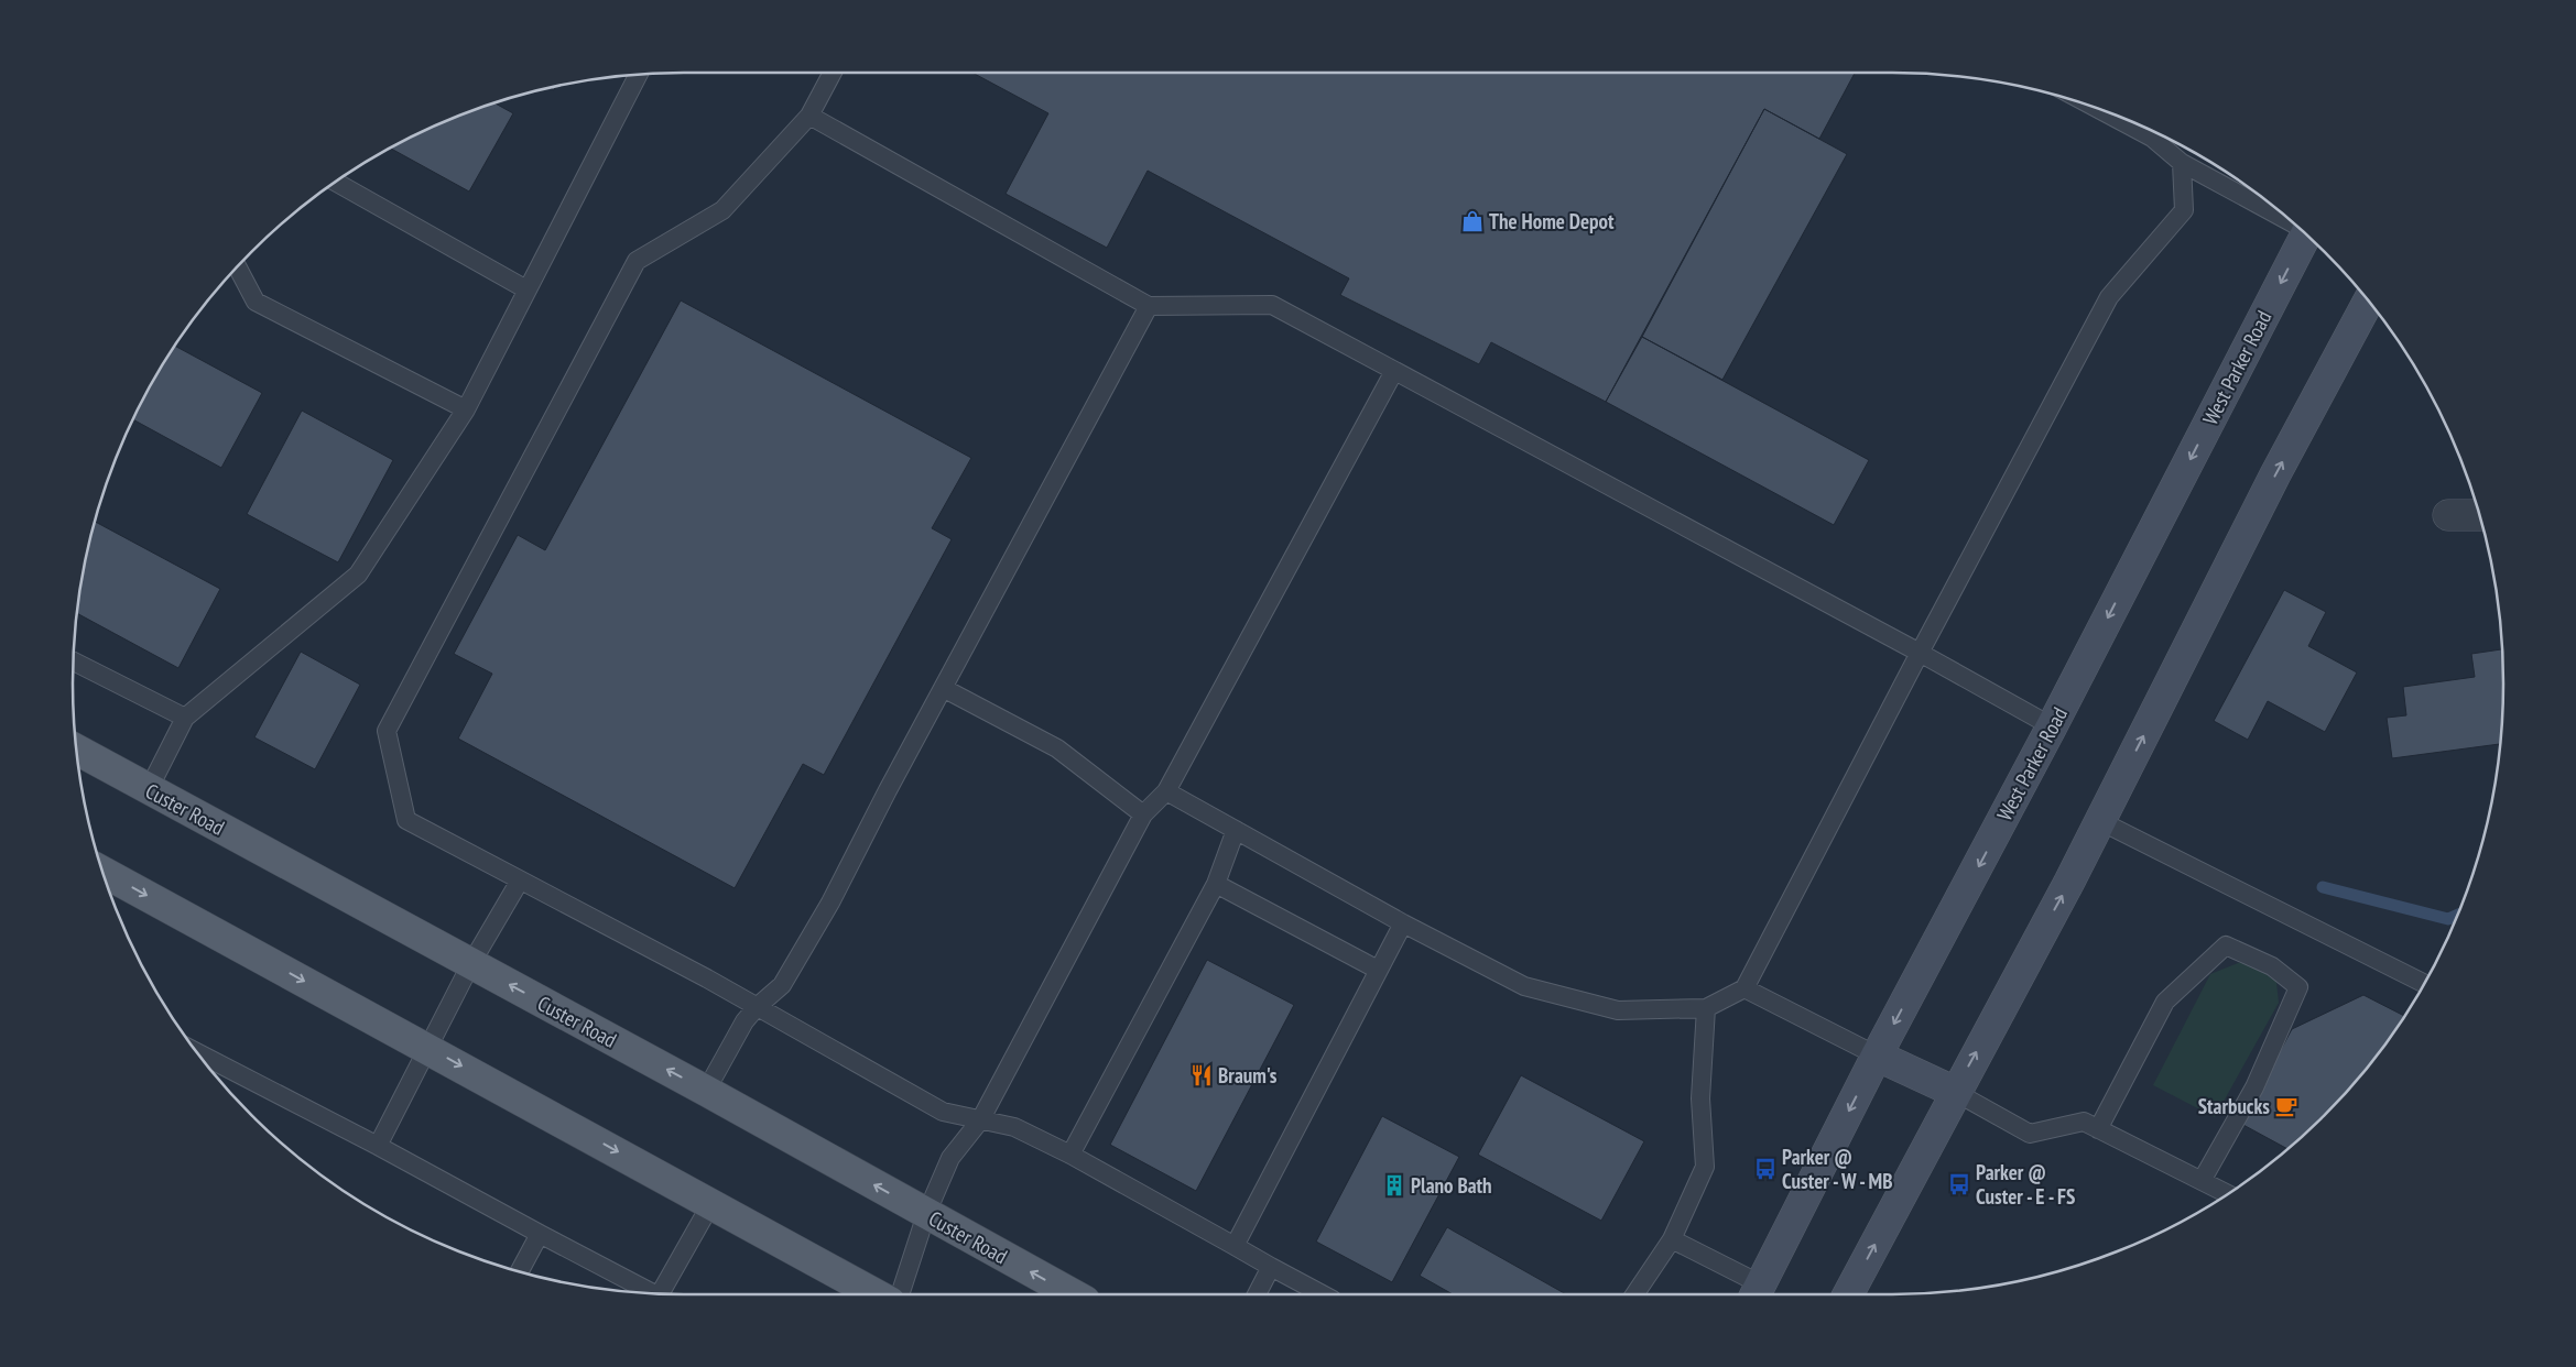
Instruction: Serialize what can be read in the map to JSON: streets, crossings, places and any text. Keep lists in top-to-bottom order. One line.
{"streets":{"main road":["West Parker Road","Custer Road"]},"places":{"shop":["The Home Depot"],"restaurant":["Braum's"],"cafe":["Starbucks"],"bus stop":["Parker @ Custer - W - MB","Parker @ Custer - E - FS"],"building":["Plano Bath"]}}
